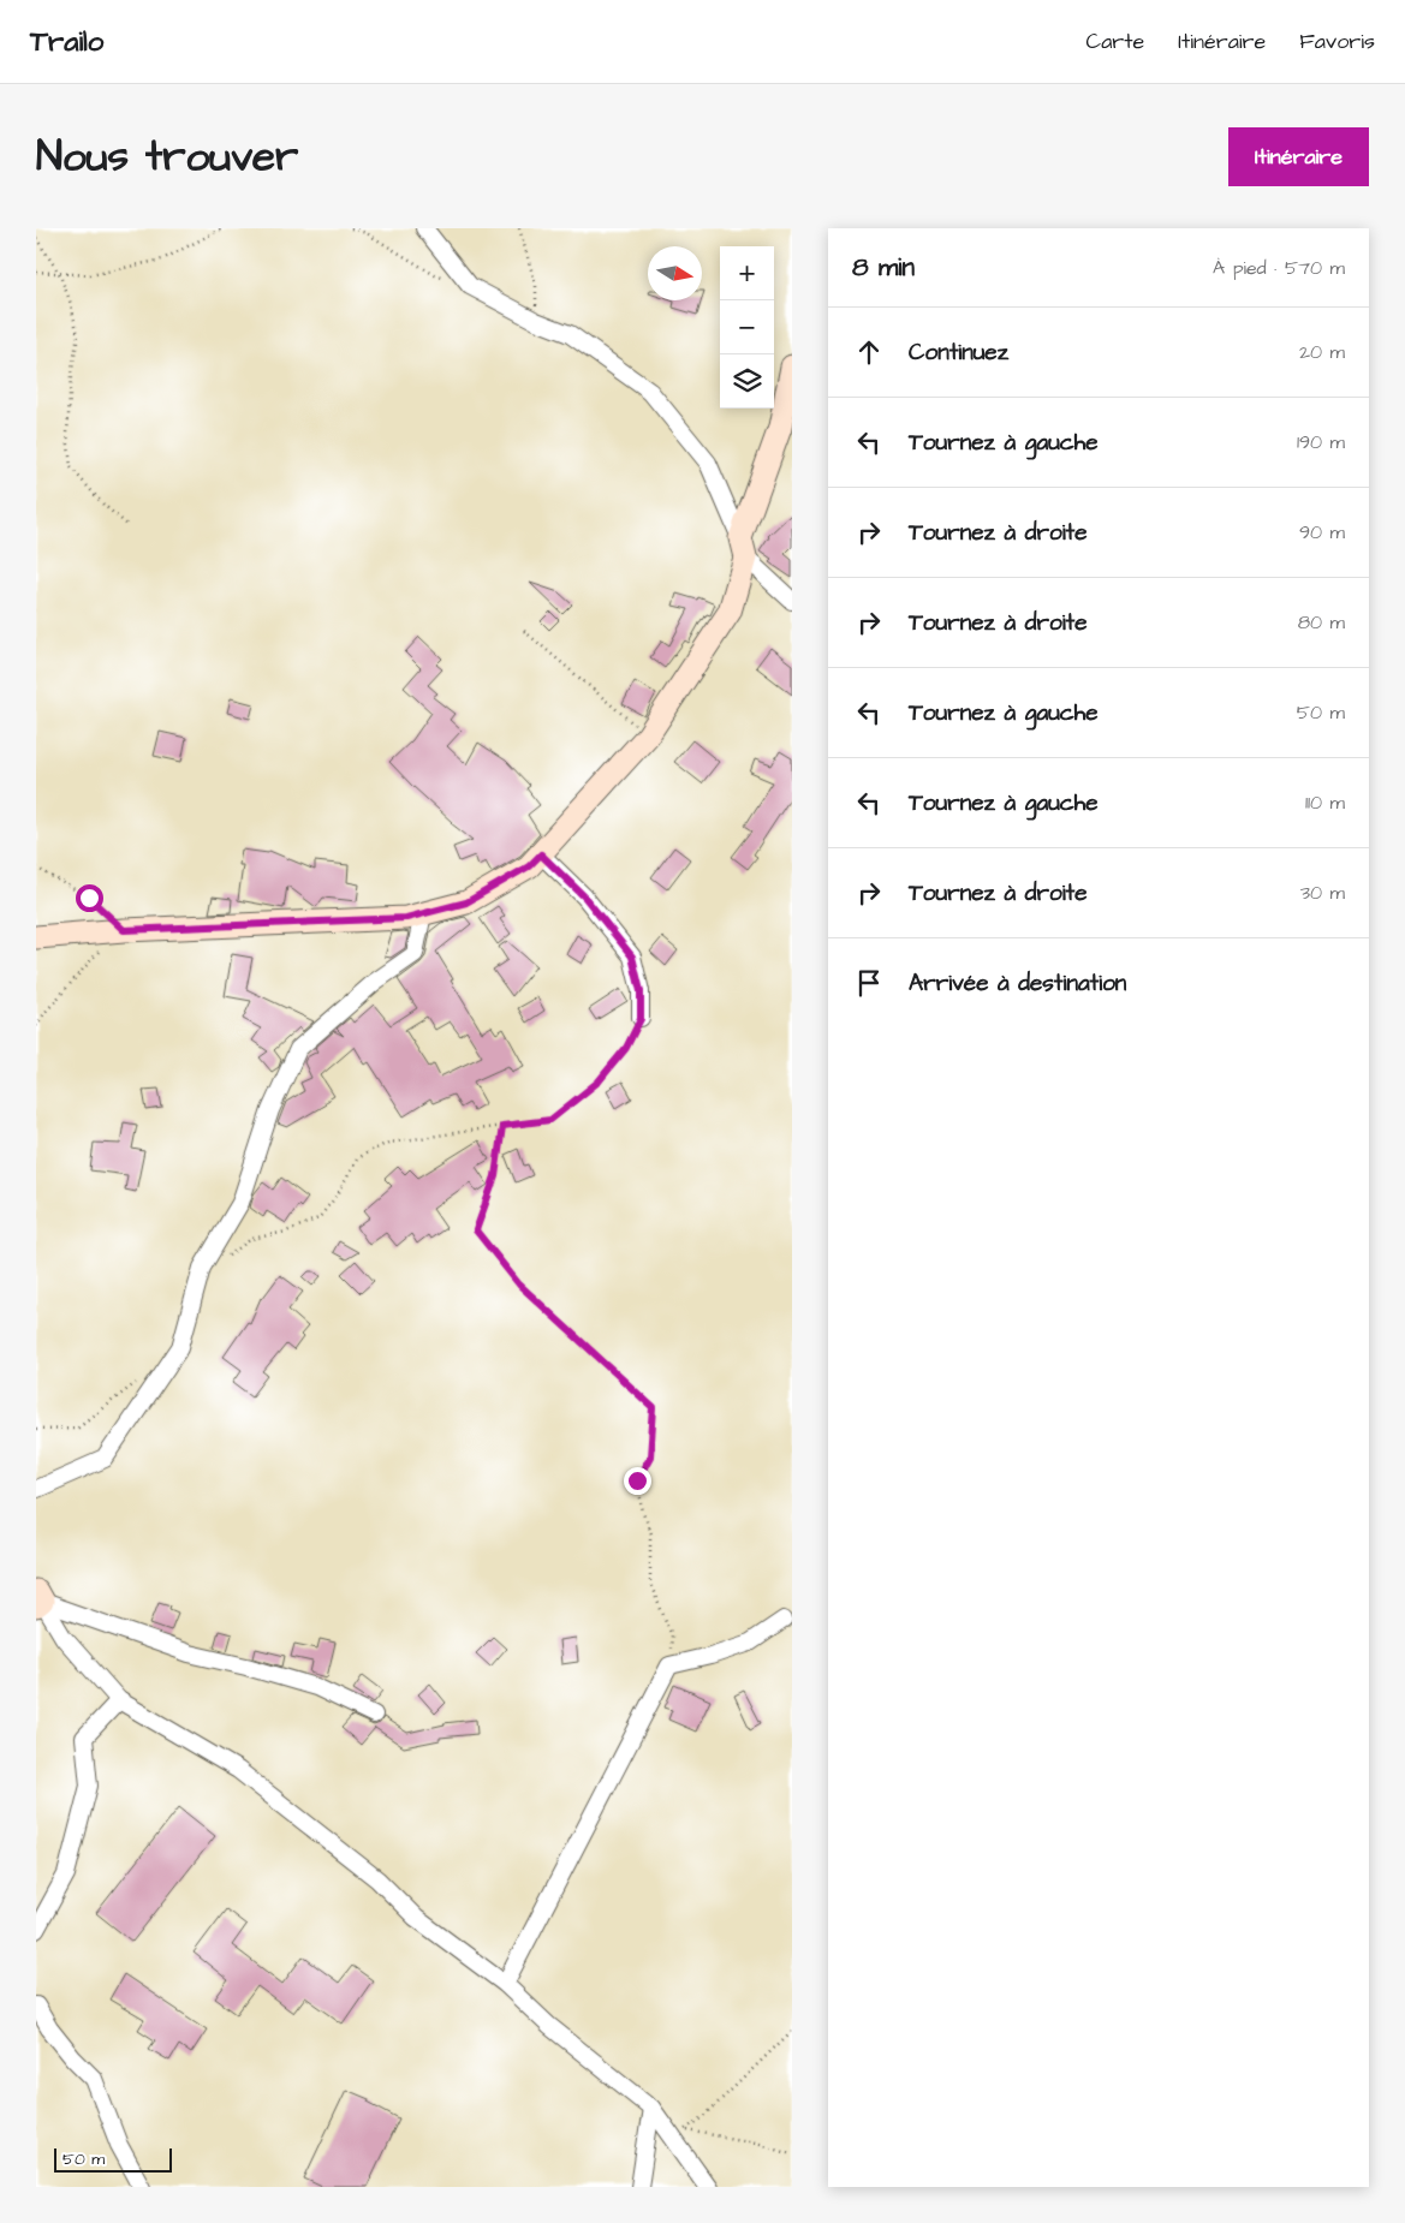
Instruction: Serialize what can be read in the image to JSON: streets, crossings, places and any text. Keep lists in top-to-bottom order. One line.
{"scale_bar":"50 m","north":"right","page":{"header":"Trailo","nav":["Carte","Itinéraire","Favoris"],"title":"Nous trouver","buttons":"Itinéraire","heading":["8 min","À pied · 570 m"],"map_buttons":["+","−"],"list":[["Continuez","20 m"],["Tournez à gauche","190 m"],["Tournez à droite","90 m"],["Tournez à droite","80 m"],["Tournez à gauche","50 m"],["Tournez à gauche","110 m"],["Tournez à droite","30 m"],"Arrivée à destination"],"scale":"50 m"}}
